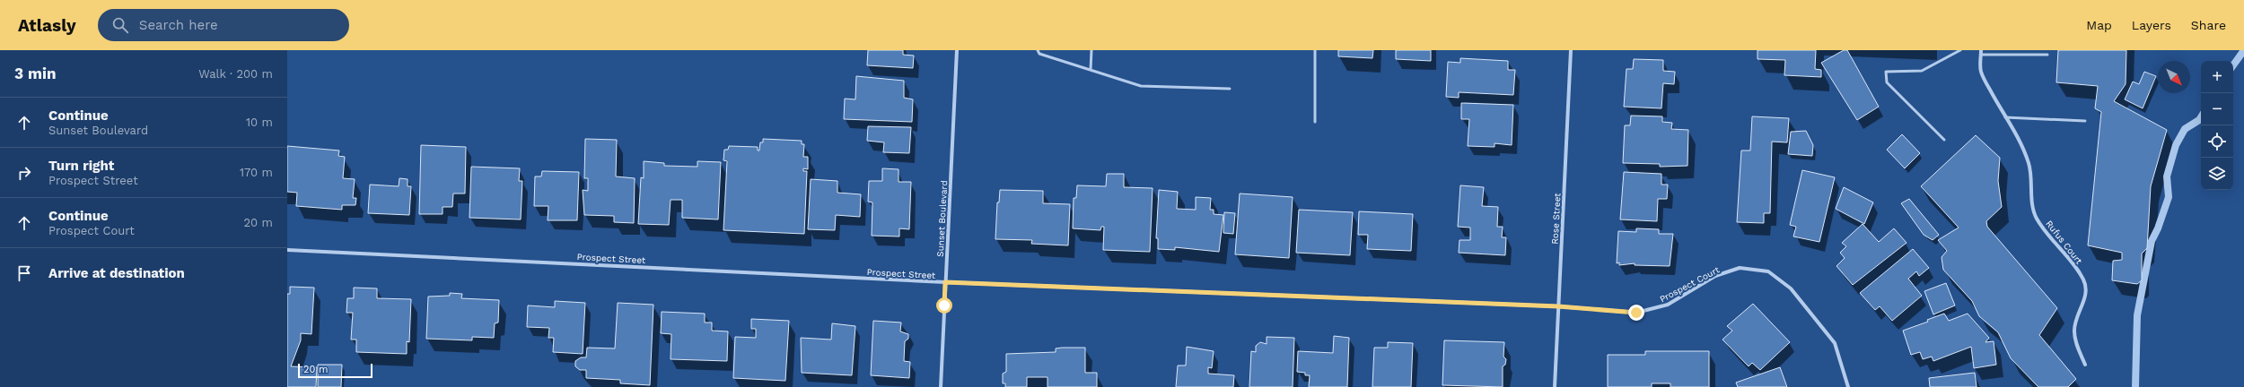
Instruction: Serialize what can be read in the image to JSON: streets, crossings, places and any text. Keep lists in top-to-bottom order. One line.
{"streets":{"street":["Sunset Boulevard","Rose Street","Rufus Court","Prospect Street","Prospect Court"]},"crossings":[["Sunset Boulevard","Prospect Street"],["Rose Street","Prospect Street"],["Rose Street","Prospect Court"],["Prospect Street","Prospect Court"]],"scale_bar":"20 m","north":"bottom right","page":{"header":"Atlasly","search":"Search here","nav":["Map","Layers","Share"],"heading":["3 min","Walk · 200 m"],"map_buttons":["+","−"],"list":[["Continue","Sunset Boulevard","10 m"],["Turn right","Prospect Street","170 m"],["Continue","Prospect Court","20 m"],"Arrive at destination"],"scale":"20 m"}}
